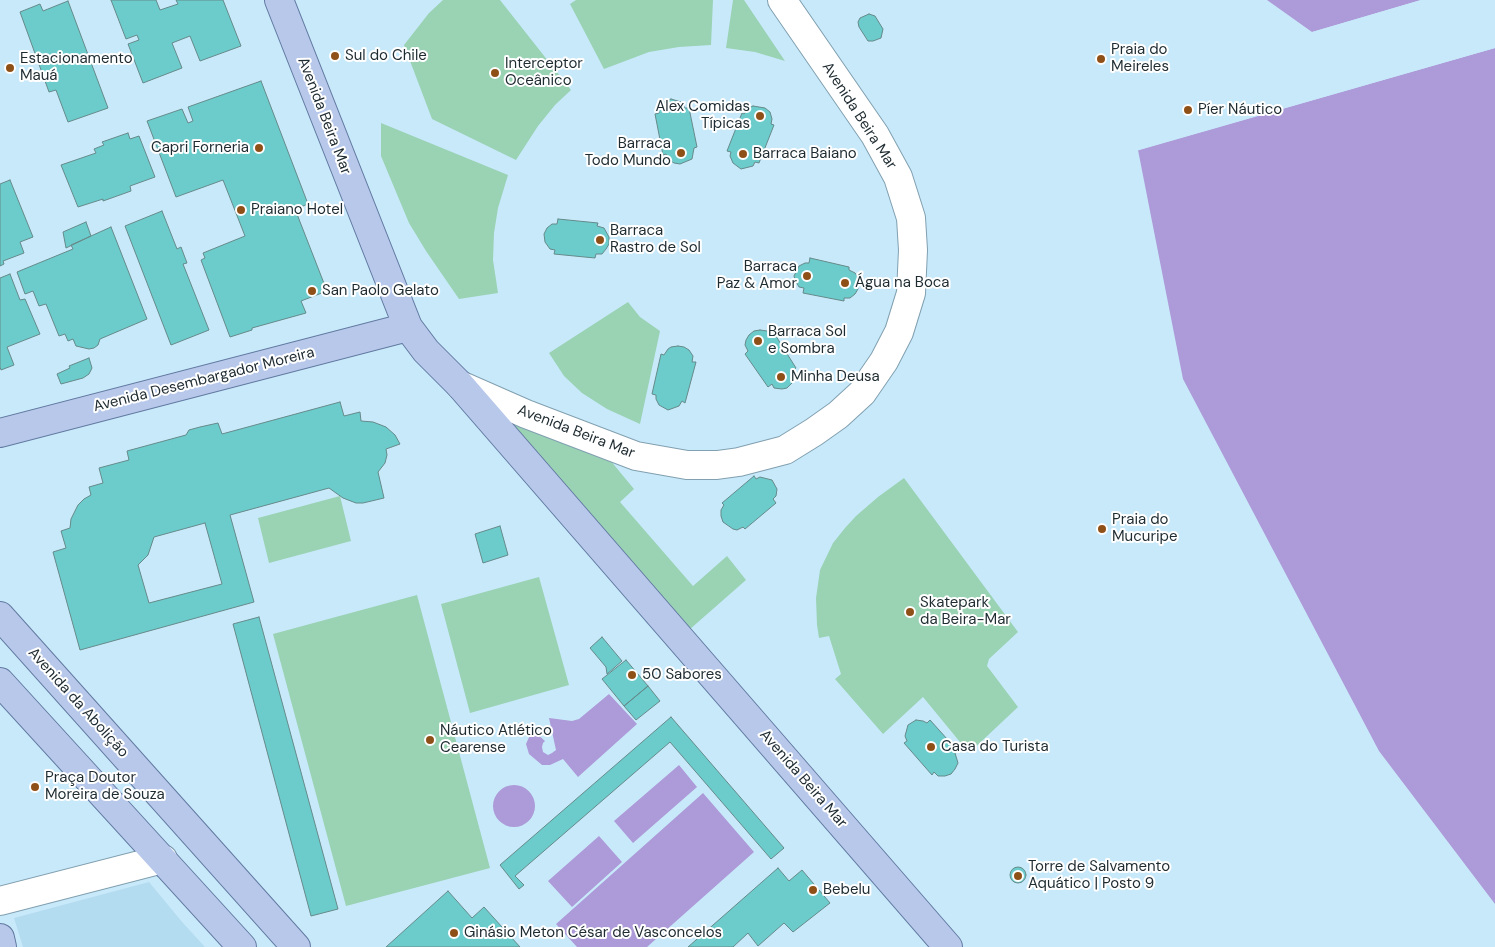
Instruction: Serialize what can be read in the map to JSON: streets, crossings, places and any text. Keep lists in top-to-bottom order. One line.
{"streets":{"main road":["Avenida Beira Mar","Avenida Desembargador Moreira","Avenida da Abolição"]},"crossings":[["Avenida Beira Mar","Avenida Desembargador Moreira"]],"places":["Sul do Chile","Praia do Meireles","Estacionamento Mauá","Interceptor Oceânico","Píer Náutico","Alex Comidas Típicas","Capri Forneria","Barraca Todo Mundo","Barraca Baiano","Praiano Hotel","Barraca Rastro de Sol","Barraca Paz & Amor","Água na Boca","San Paolo Gelato","Barraca Sol e Sombra","Minha Deusa","Praia do Mucuripe","Skatepark da Beira-Mar","50 Sabores","Náutico Atlético Cearense","Casa do Turista","Praça Doutor Moreira de Souza","Torre de Salvamento Aquático | Posto 9","Bebelu","Ginásio Meton César de Vasconcelos"]}
